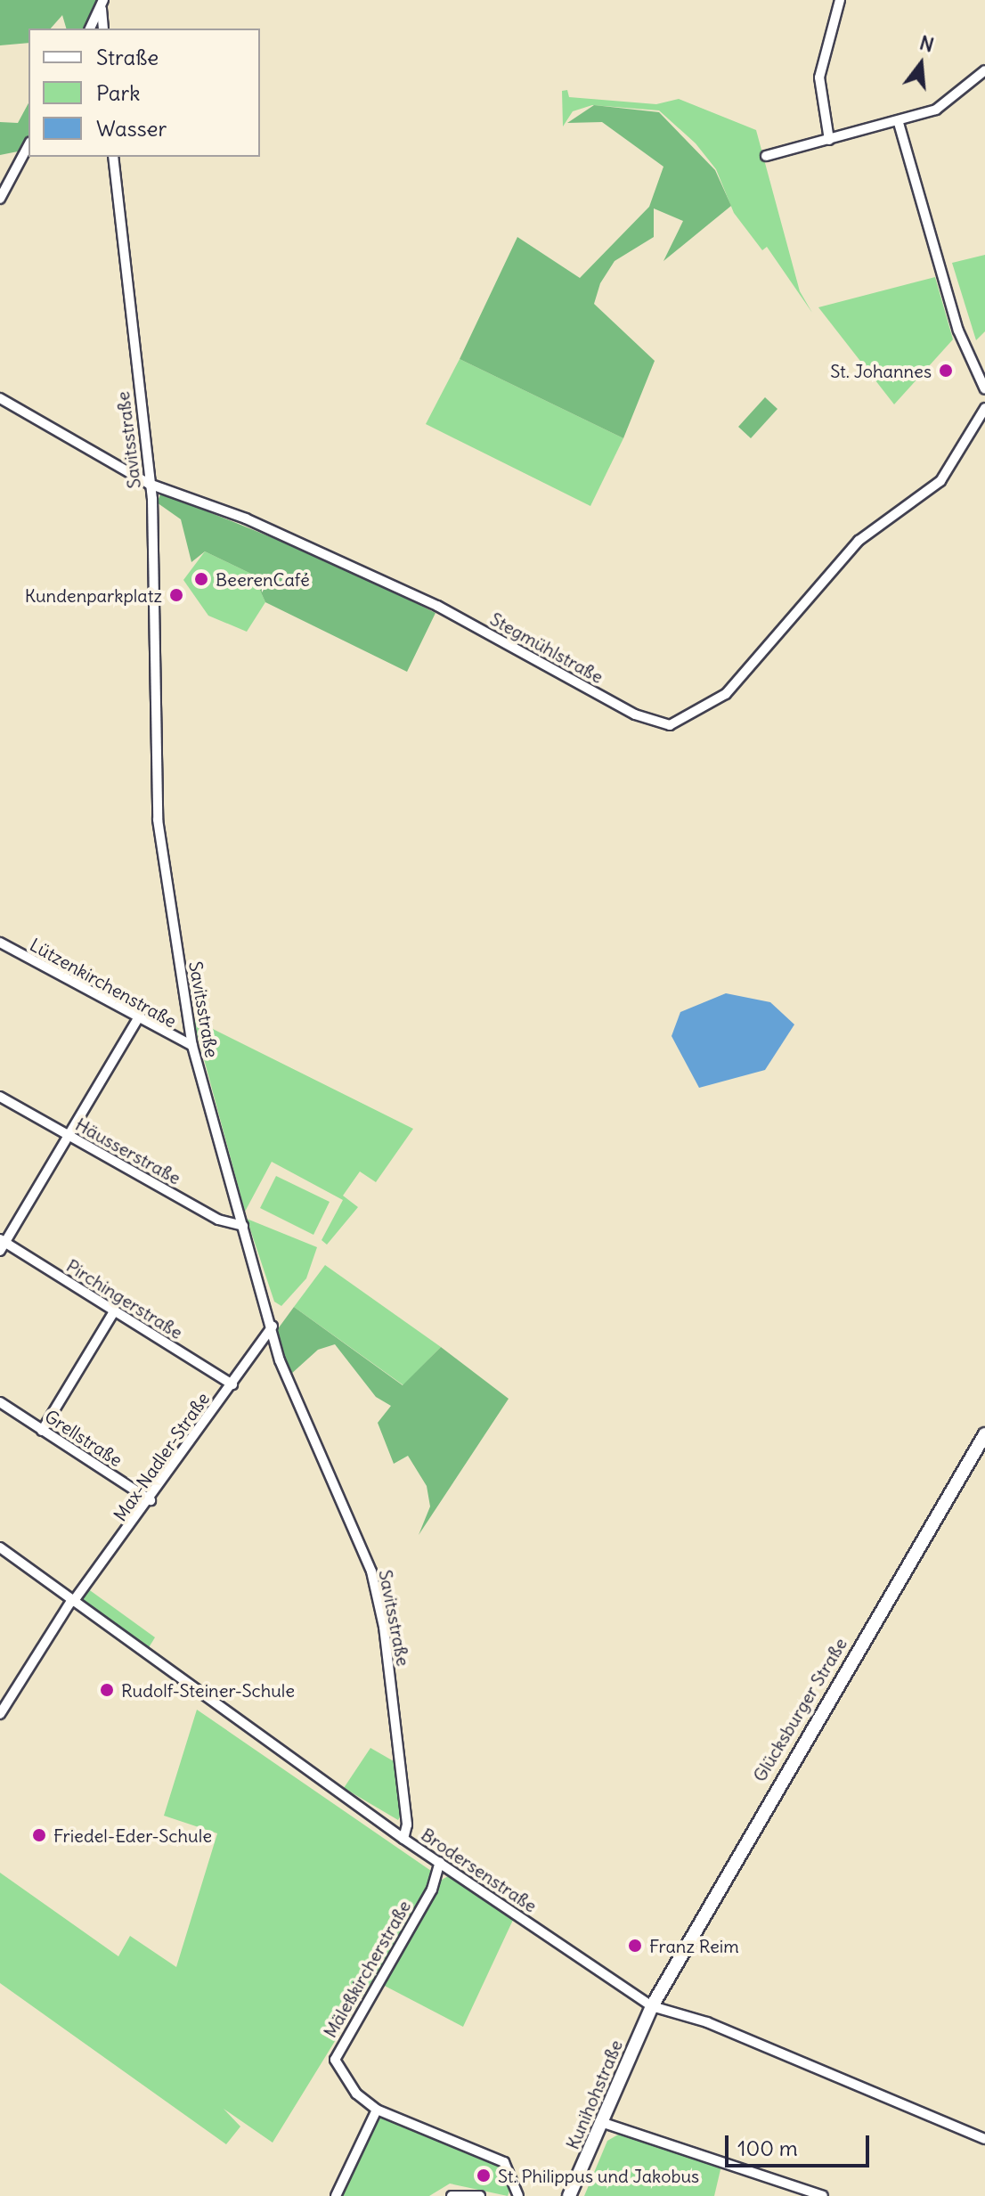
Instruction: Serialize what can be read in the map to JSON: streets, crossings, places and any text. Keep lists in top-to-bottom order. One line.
{"streets":{"street":["Savitsstraße","Stegmühlstraße","Lützenkirchenstraße","Häusserstraße","Pirchingerstraße","Grellstraße","Max-Nadler-Straße","Glücksburger Straße","Brodersenstraße","Mäleßkircherstraße","Kunihohstraße"]},"crossings":[["Savitsstraße","Stegmühlstraße"],["Savitsstraße","Lützenkirchenstraße"],["Savitsstraße","Häusserstraße"],["Savitsstraße","Max-Nadler-Straße"],["Savitsstraße","Brodersenstraße"],["Pirchingerstraße","Max-Nadler-Straße"],["Grellstraße","Max-Nadler-Straße"],["Max-Nadler-Straße","Brodersenstraße"],["Glücksburger Straße","Brodersenstraße"],["Glücksburger Straße","Kunihohstraße"],["Brodersenstraße","Mäleßkircherstraße"],["Brodersenstraße","Kunihohstraße"]],"places":["St. Johannes","BeerenCafé","Kundenparkplatz","Rudolf-Steiner-Schule","Friedel-Eder-Schule","Franz Reim","St. Philippus und Jakobus"],"legend":["Straße","Park","Wasser"],"scale_bar":"100 m","north":"top"}
